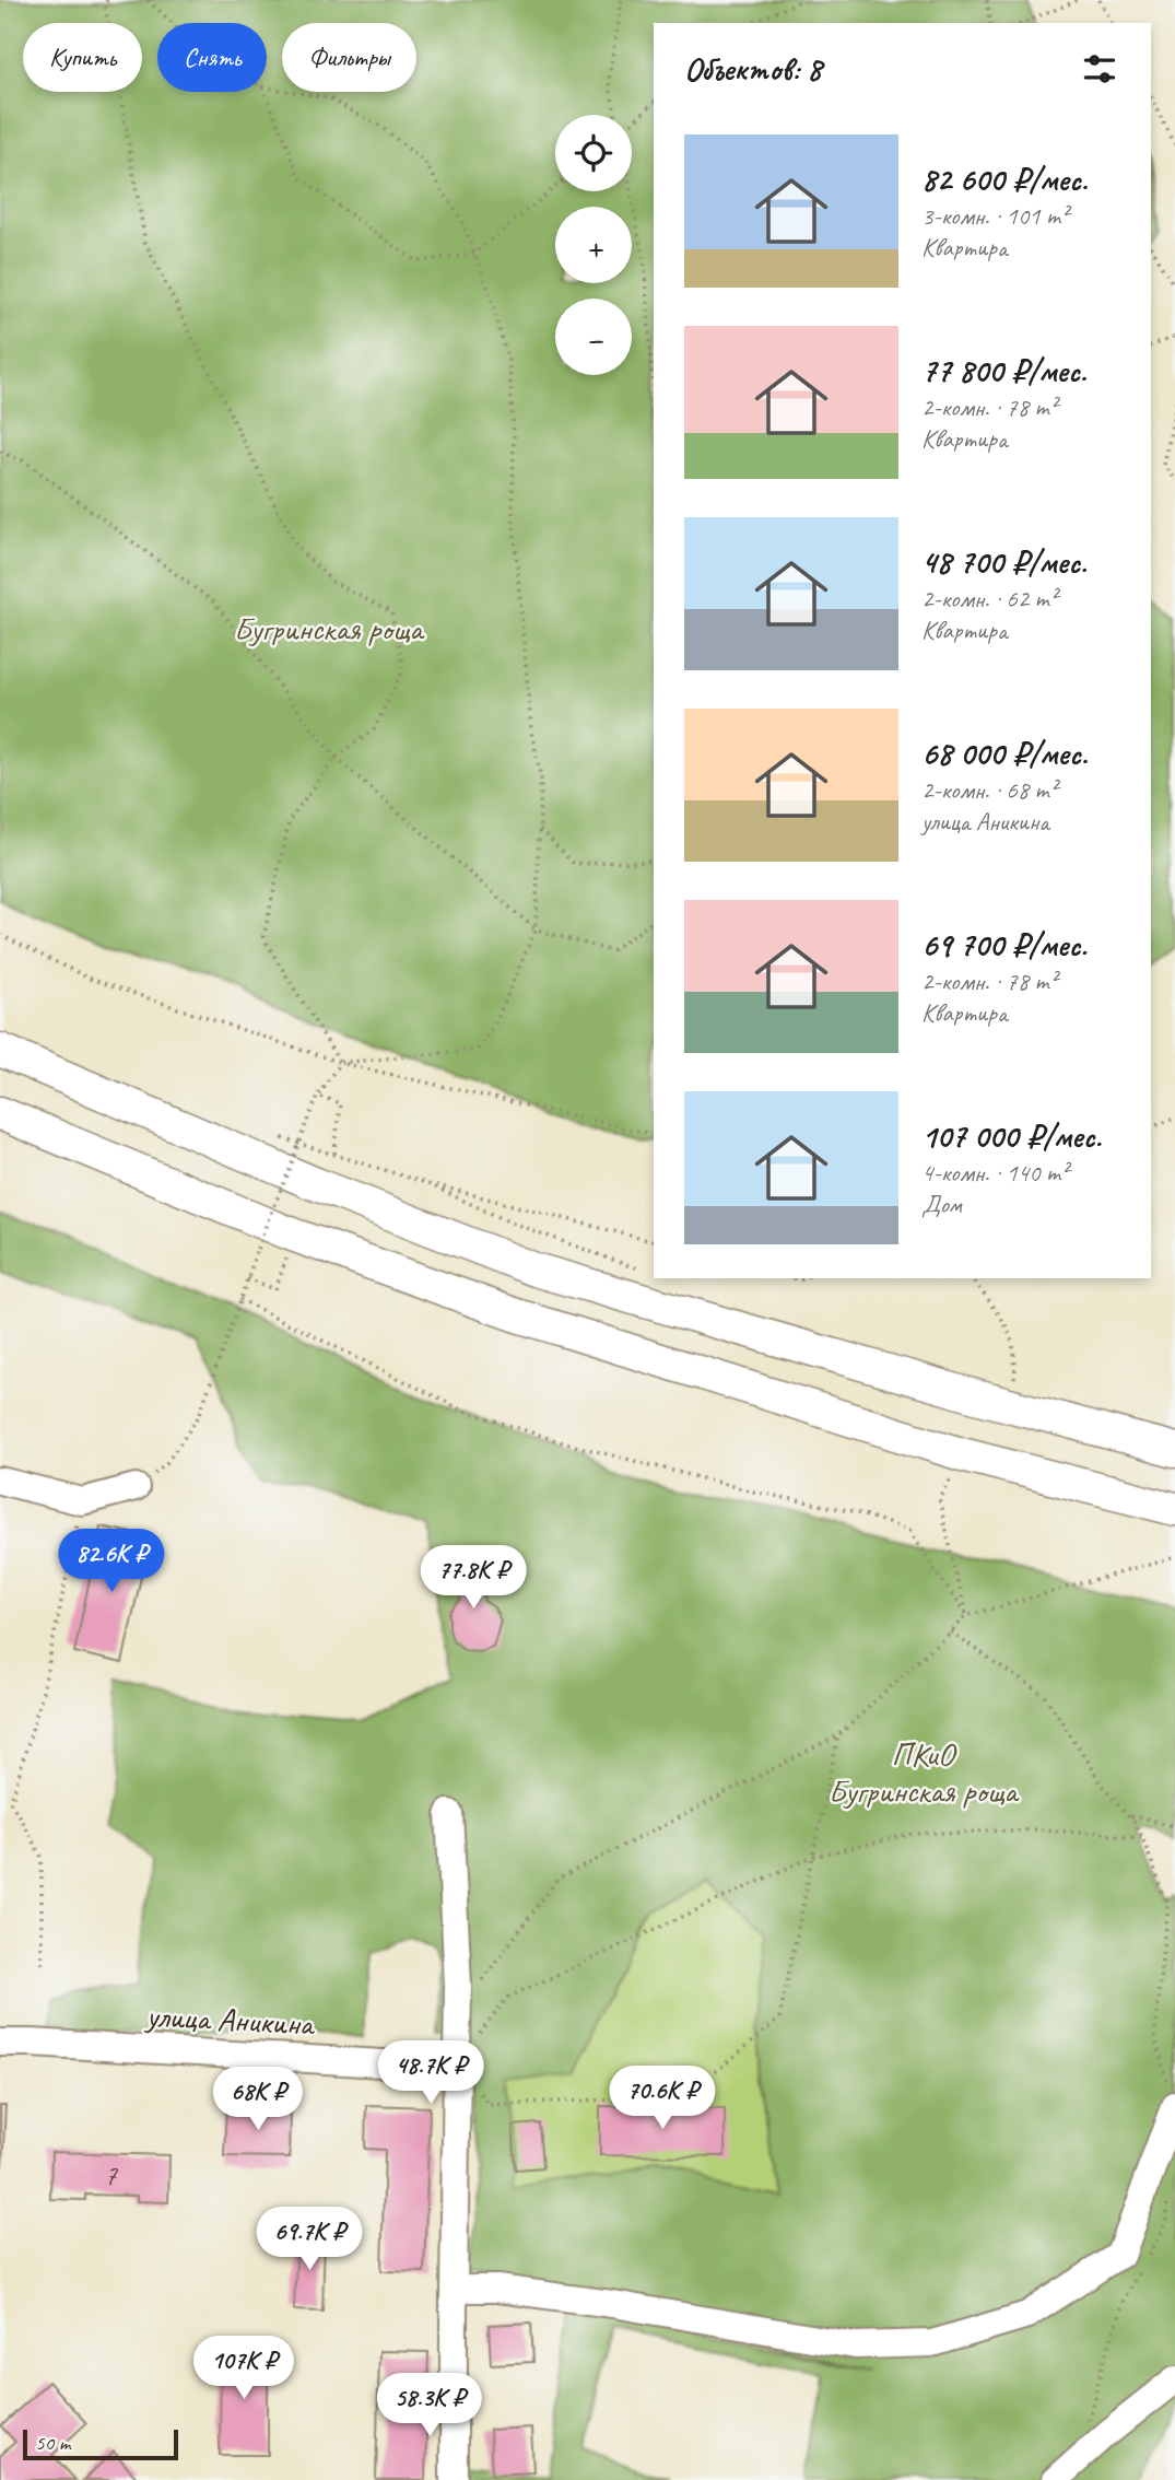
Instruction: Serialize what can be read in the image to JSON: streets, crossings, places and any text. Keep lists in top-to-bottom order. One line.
{"streets":{"street":["улица Аникина"]},"parks":["Бугринская роща","ПКиО Бугринская роща"],"house_numbers":["7"],"scale_bar":"50 m","page":{"chip":["Купить","Снять","Фильтры"],"heading":"Объектов: 8","map_buttons":["+","−"],"list":[{"name":"82 600 ₽/мес.","note":"3-комн. · 101 m² · Квартира"},{"name":"77 800 ₽/мес.","note":"2-комн. · 78 m² · Квартира"},{"name":"48 700 ₽/мес.","note":"2-комн. · 62 m² · Квартира"},{"name":"68 000 ₽/мес.","note":"2-комн. · 68 m² · улица Аникина"},{"name":"69 700 ₽/мес.","note":"2-комн. · 78 m² · Квартира"},{"name":"107 000 ₽/мес.","note":"4-комн. · 140 m² · Дом"}],"price":["82.6K ₽","77.8K ₽","48.7K ₽","70.6K ₽","68K ₽","69.7K ₽","107K ₽","58.3K ₽"],"scale":"50 m"}}
